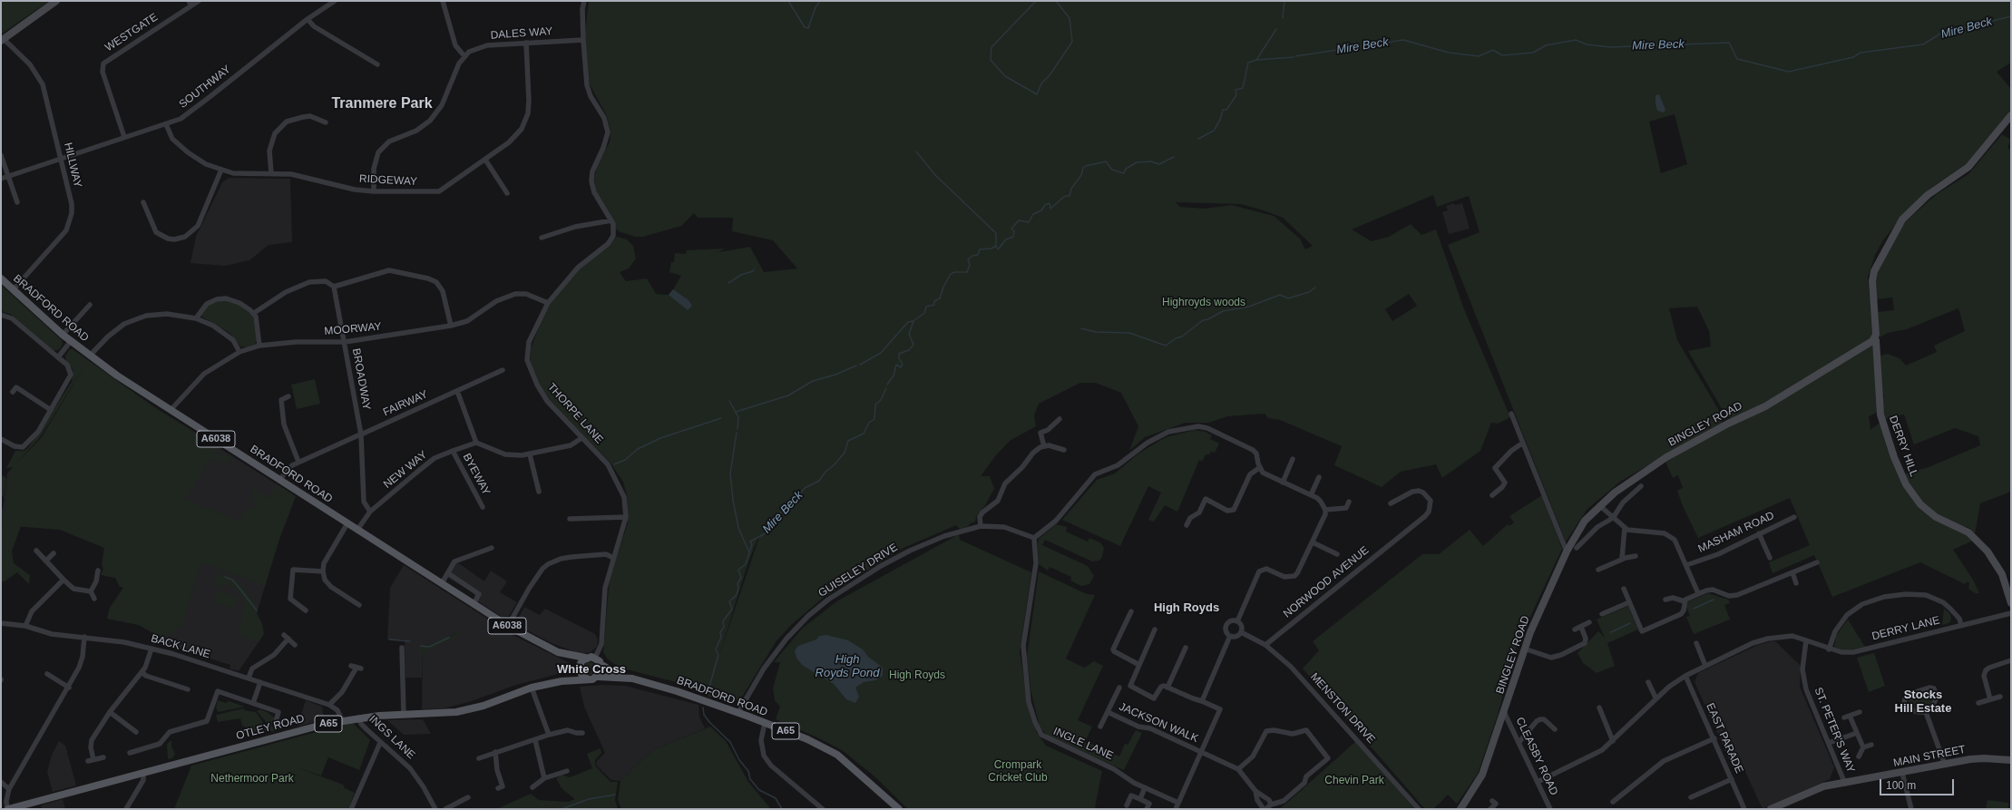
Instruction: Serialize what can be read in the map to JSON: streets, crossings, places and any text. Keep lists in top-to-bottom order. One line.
{"streets":{"main road":["BRADFORD ROAD","A6038","A65","OTLEY ROAD"],"street":["WESTGATE","DALES WAY","SOUTHWAY","HILLWAY","RIDGEWAY","MOORWAY","BROADWAY","FAIRWAY","THORPE LANE","BINGLEY ROAD","DERRY HILL","NEW WAY","BYEWAY","MASHAM ROAD","GUISELEY DRIVE","NORWOOD AVENUE","DERRY LANE","BACK LANE","MENSTON DRIVE","JACKSON WALK","ST. PETER'S WAY","INGS LANE","EAST PARADE","INGLE LANE","CLEASBY ROAD","MAIN STREET"]},"crossings":[["WESTGATE","SOUTHWAY"],["DALES WAY","RIDGEWAY"],["SOUTHWAY","HILLWAY"],["SOUTHWAY","RIDGEWAY"],["HILLWAY","BRADFORD ROAD"],["BRADFORD ROAD","MOORWAY"],["BRADFORD ROAD","FAIRWAY"],["BRADFORD ROAD","THORPE LANE"],["BRADFORD ROAD","NEW WAY"],["BRADFORD ROAD","GUISELEY DRIVE"],["BRADFORD ROAD","A65"],["BRADFORD ROAD","OTLEY ROAD"],["MOORWAY","BROADWAY"],["MOORWAY","THORPE LANE"],["BROADWAY","FAIRWAY"],["BROADWAY","NEW WAY"],["THORPE LANE","A65"],["THORPE LANE","OTLEY ROAD"],["BINGLEY ROAD","DERRY HILL"],["BINGLEY ROAD","CLEASBY ROAD"],["NEW WAY","BYEWAY"],["GUISELEY DRIVE","INGLE LANE"],["NORWOOD AVENUE","MENSTON DRIVE"],["DERRY LANE","ST. PETER'S WAY"],["DERRY LANE","EAST PARADE"],["DERRY LANE","CLEASBY ROAD"],["A65","OTLEY ROAD"],["OTLEY ROAD","INGS LANE"],["ST. PETER'S WAY","MAIN STREET"]],"districts":["Tranmere Park","High Royds","White Cross","Stocks Hill Estate"],"water":["Mire Beck","High Royds Pond"],"parks":["Highroyds woods","High Royds","Crompark Cricket Club","Nethermoor Park","Chevin Park"],"scale_bar":"100 m"}
